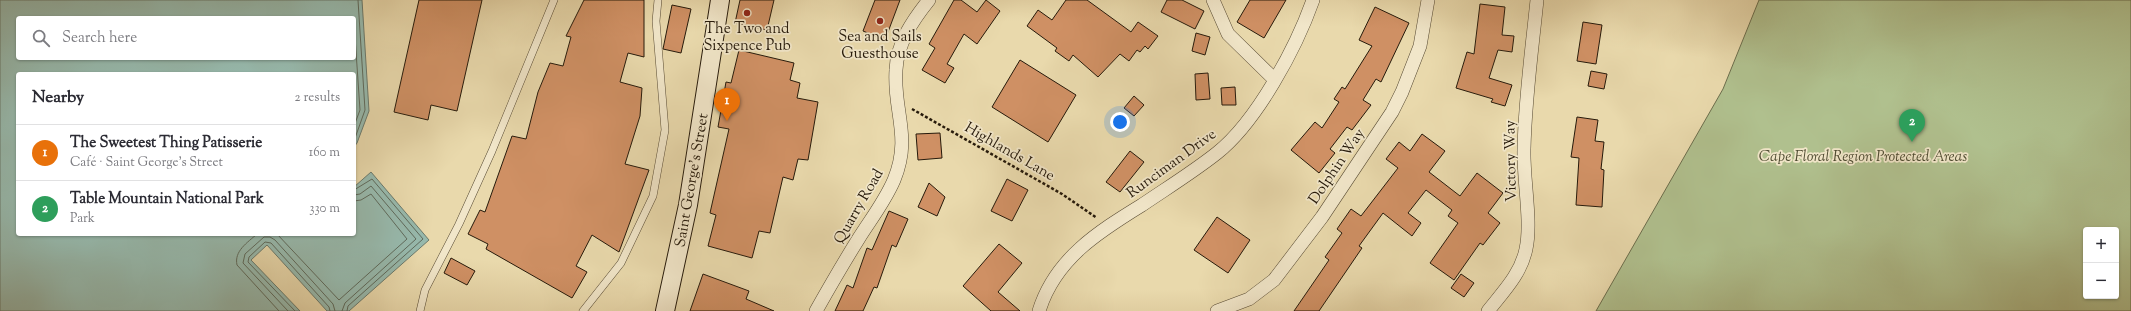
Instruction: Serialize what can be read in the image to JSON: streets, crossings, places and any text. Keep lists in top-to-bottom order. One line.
{"streets":{"main road":["Saint George's Street"],"street":["Victory Way","Runciman Drive","Dolphin Way","Quarry Road"],"path":["Highlands Lane"]},"crossings":[["Highlands Lane","Runciman Drive"],["Highlands Lane","Quarry Road"]],"parks":["Cape Floral Region Protected Areas"],"places":["The Two and Sixpence Pub","Sea and Sails Guesthouse"],"page":{"search":"Search here","heading":["Nearby","2 results"],"pins":["1","2"],"list":[{"mark":"1","name":"The Sweetest Thing Patisserie","note":"Café · Saint George's Street","value":"160 m"},{"mark":"2","name":"Table Mountain National Park","note":"Park","value":"330 m"}],"map_buttons":["+","−"]}}
